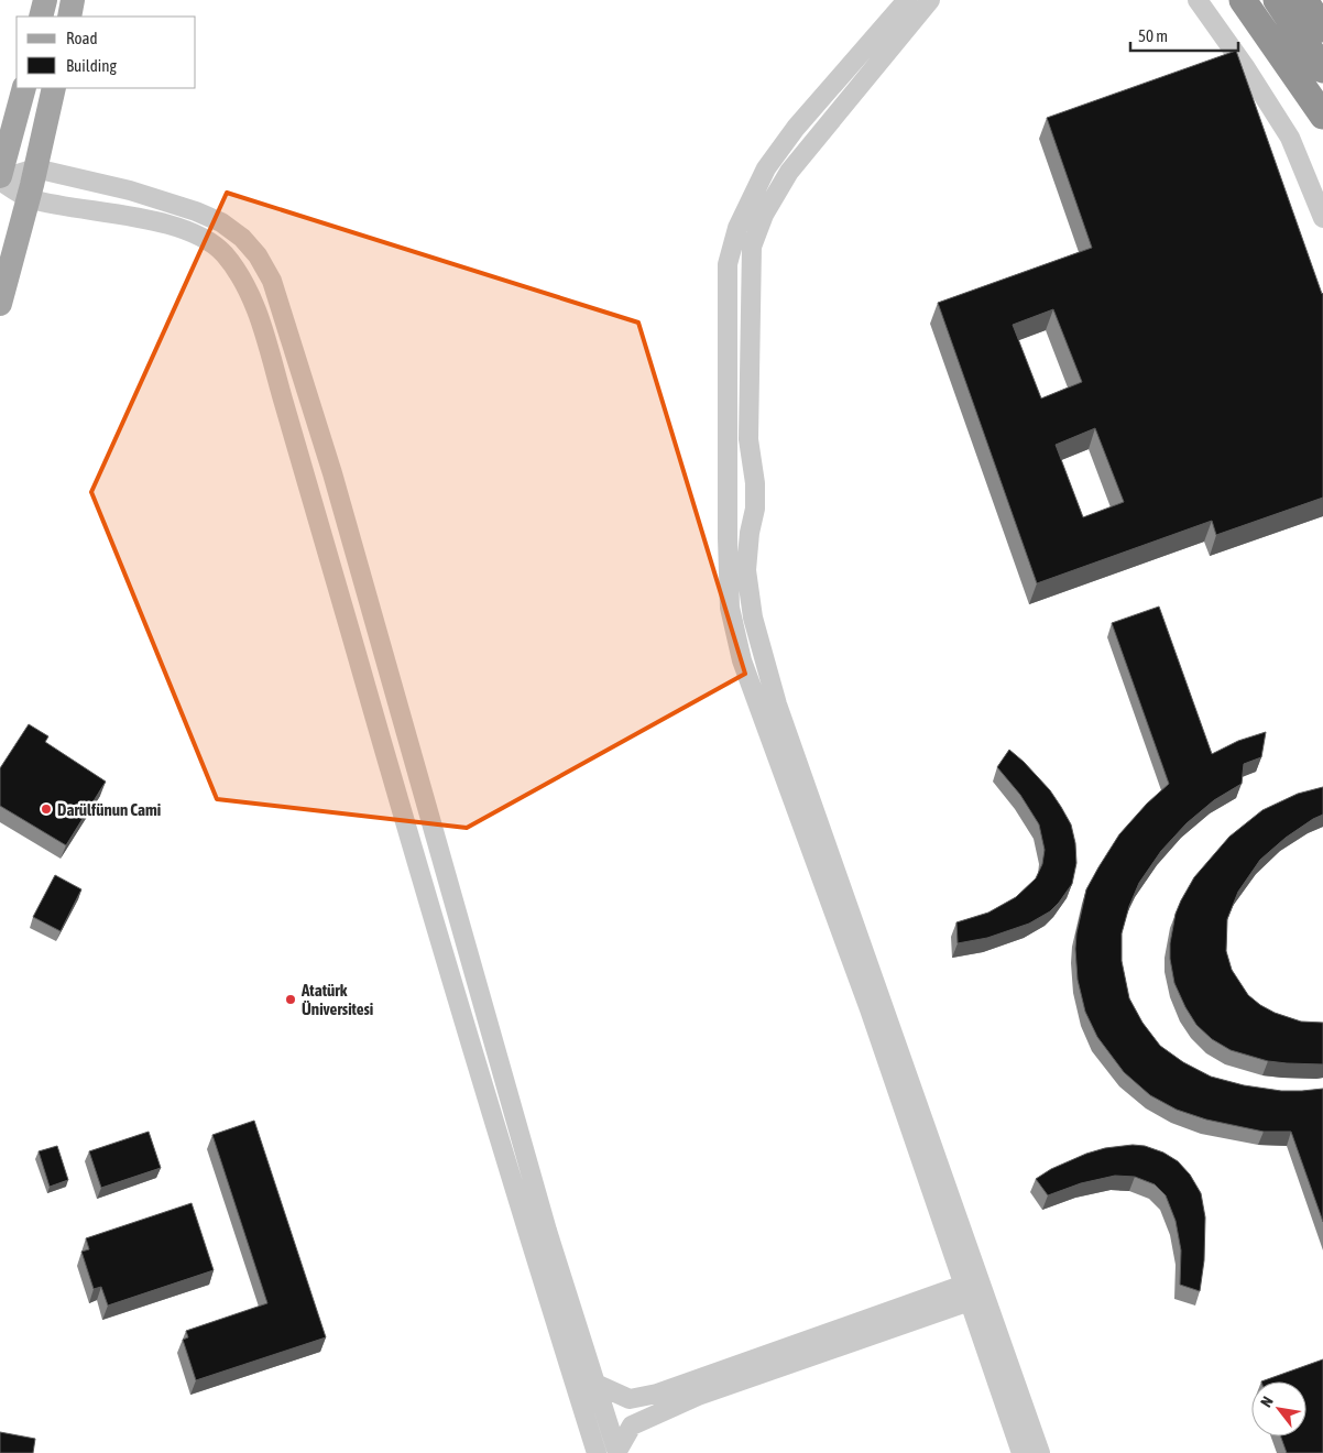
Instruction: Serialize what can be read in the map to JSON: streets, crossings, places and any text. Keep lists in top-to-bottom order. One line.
{"places":["Darülfünun Cami","Atatürk Üniversitesi"],"legend":["Road","Building"],"scale_bar":"50 m","north":"top left"}
